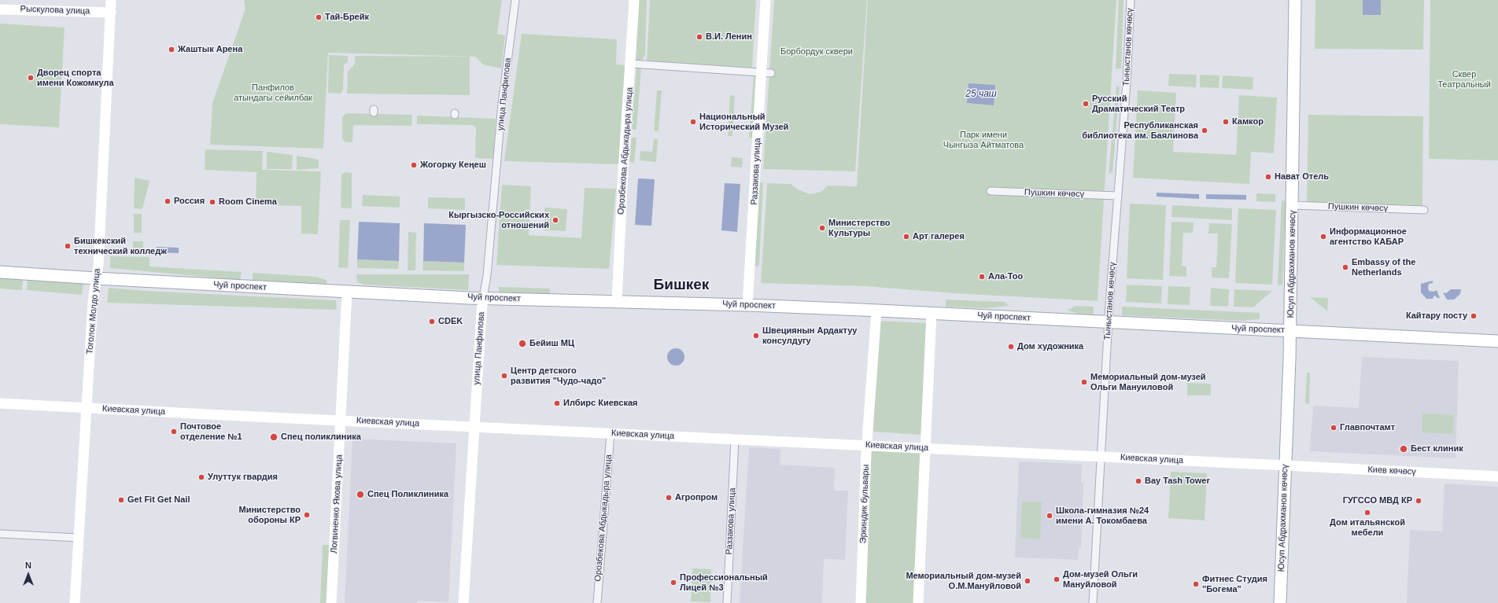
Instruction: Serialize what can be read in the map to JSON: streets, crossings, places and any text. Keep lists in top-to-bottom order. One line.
{"streets":{"main road":["Рыскулова улица","улица Панфилова","Орозбекова Абдыкадыра улица","Раззакова улица","Юсуп Абдрахманов көчөсү","Чуй проспект","Тоголок Молдо улица","Киевская улица","Киев көчөсү","Логвиненко Якова улица","Эркиндик бульвары"],"street":["Тыныстанов көчөсү","Пушкин көчөсү"]},"crossings":[["Рыскулова улица","Тоголок Молдо улица"],["Тыныстанов көчөсү","Пушкин көчөсү"],["Тыныстанов көчөсү","Чуй проспект"],["Тыныстанов көчөсү","Киевская улица"],["улица Панфилова","Чуй проспект"],["улица Панфилова","Киевская улица"],["Орозбекова Абдыкадыра улица","Чуй проспект"],["Орозбекова Абдыкадыра улица","Киевская улица"],["Раззакова улица","Чуй проспект"],["Раззакова улица","Киевская улица"],["Пушкин көчөсү","Юсуп Абдрахманов көчөсү"],["Юсуп Абдрахманов көчөсү","Чуй проспект"],["Юсуп Абдрахманов көчөсү","Киевская улица"],["Юсуп Абдрахманов көчөсү","Киев көчөсү"],["Чуй проспект","Тоголок Молдо улица"],["Чуй проспект","Логвиненко Якова улица"],["Чуй проспект","Эркиндик бульвары"],["Тоголок Молдо улица","Киевская улица"],["Киевская улица","Киев көчөсү"],["Киевская улица","Логвиненко Якова улица"],["Киевская улица","Эркиндик бульвары"]],"districts":["Бишкек"],"water":["25 чаш"],"parks":["Борбордук сквери","Сквер Театральный","Панфилов атындагы сейилбак","Парк имени Чынгыза Айтматова"],"places":["Тай-Брейк","В.И. Ленин","Жаштык Арена","Дворец спорта имени Кожомкула","Русский Драматический Театр","Национальный Исторический Музей","Камкор","Республиканская библиотека им. Баялинова","Жогорку Кеңеш","Нават Отель","Россия","Room Cinema","Кыргызско-Российских отношений","Министерство Культуры","Арт галерея","Информационное агентство КАБАР","Бишкекский технический колледж","Embassy of the Netherlands","Ала-Тоо","Кайтару посту","CDEK","Швециянын Ардактуу консулдугу","Бейиш МЦ","Дом художника","Центр детского развития \"Чудо-чадо\"","Мемориальный дом-музей Ольги Мануиловой","Илбирс Киевская","Главпочтамт","Почтовое отделение №1","Спец поликлиника","Бест клиник","Улуттук гвардия","Bay Tash Tower","Спец Поликлиника","Агропром","Get Fit Get Nail","ГУГССО МВД КР","Дом итальянской мебели","Министерство обороны КР","Школа-гимназия №24 имени А. Токомбаева","Дом-музей Ольги Мануйловой","Мемориальный дом-музей О.М.Мануйловой","Профессиональный Лицей №3","Фитнес Студия \"Богема\""],"north":"top"}
